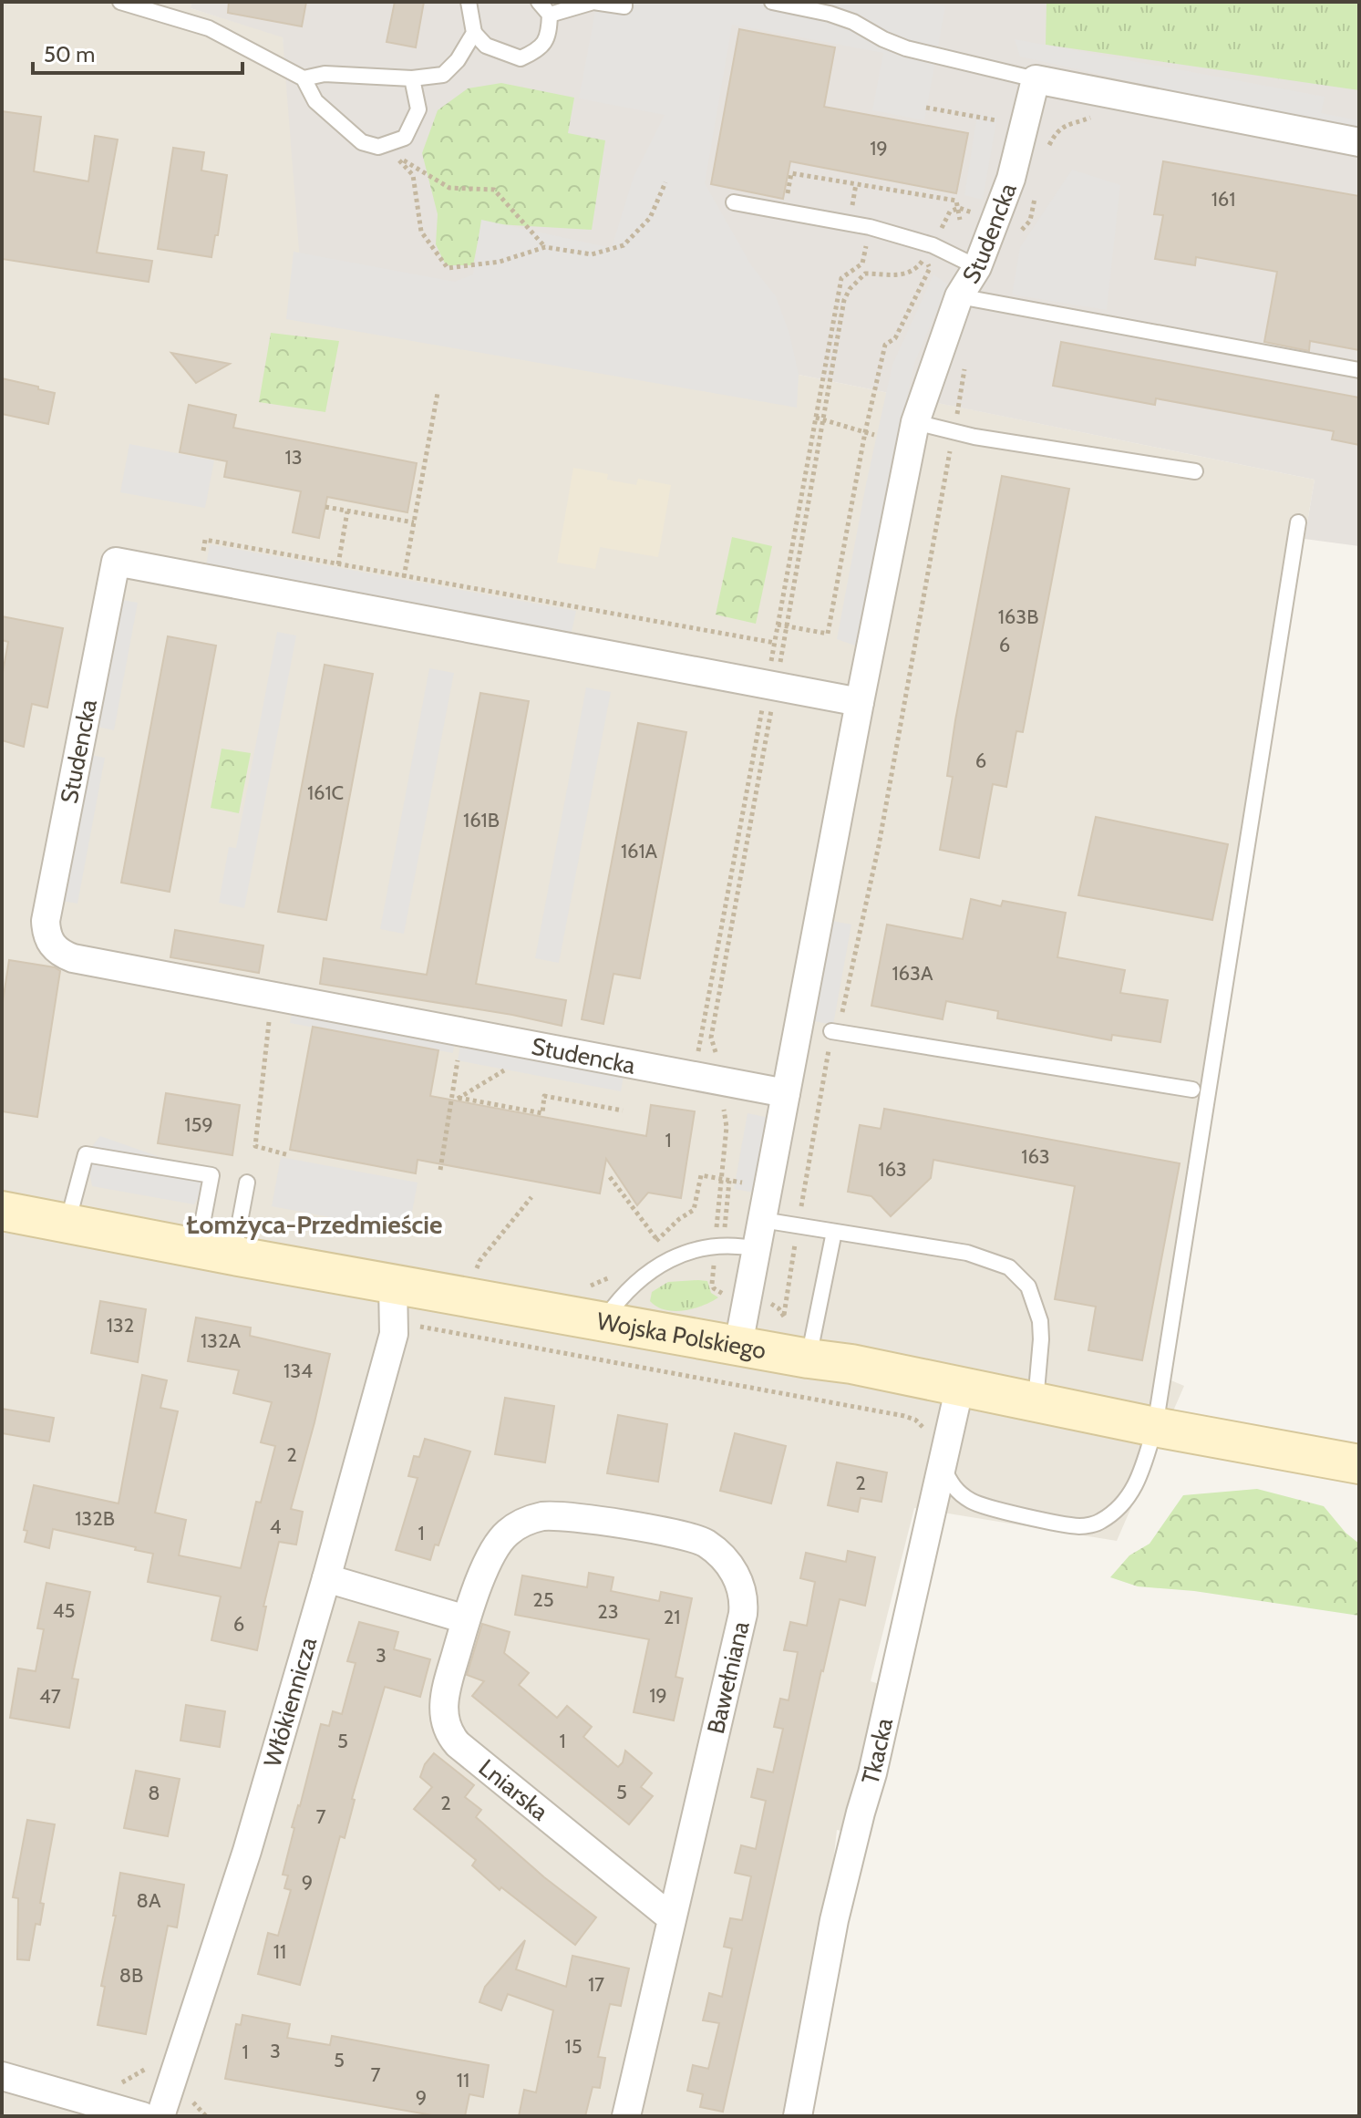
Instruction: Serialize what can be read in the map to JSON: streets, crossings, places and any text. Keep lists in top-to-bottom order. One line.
{"streets":{"main road":["Wojska Polskiego"],"street":["Studencka","Bawełniana","Włókiennicza","Tkacka","Lniarska"]},"crossings":[["Studencka","Wojska Polskiego"],["Wojska Polskiego","Włókiennicza"],["Wojska Polskiego","Tkacka"],["Bawełniana","Lniarska"]],"districts":["Łomżyca-Przedmieście"],"house_numbers":["19","161","13","163B","6","6","161C","161B","161A","163A","159","1","163","163","132","132A","134","2","2","132B","4","1","25","45","23","21","6","3","19","47","5","1","5","8","2","7","9","8A","11","8B","17","15","3","1","5","7","11","9"],"scale_bar":"50 m"}
